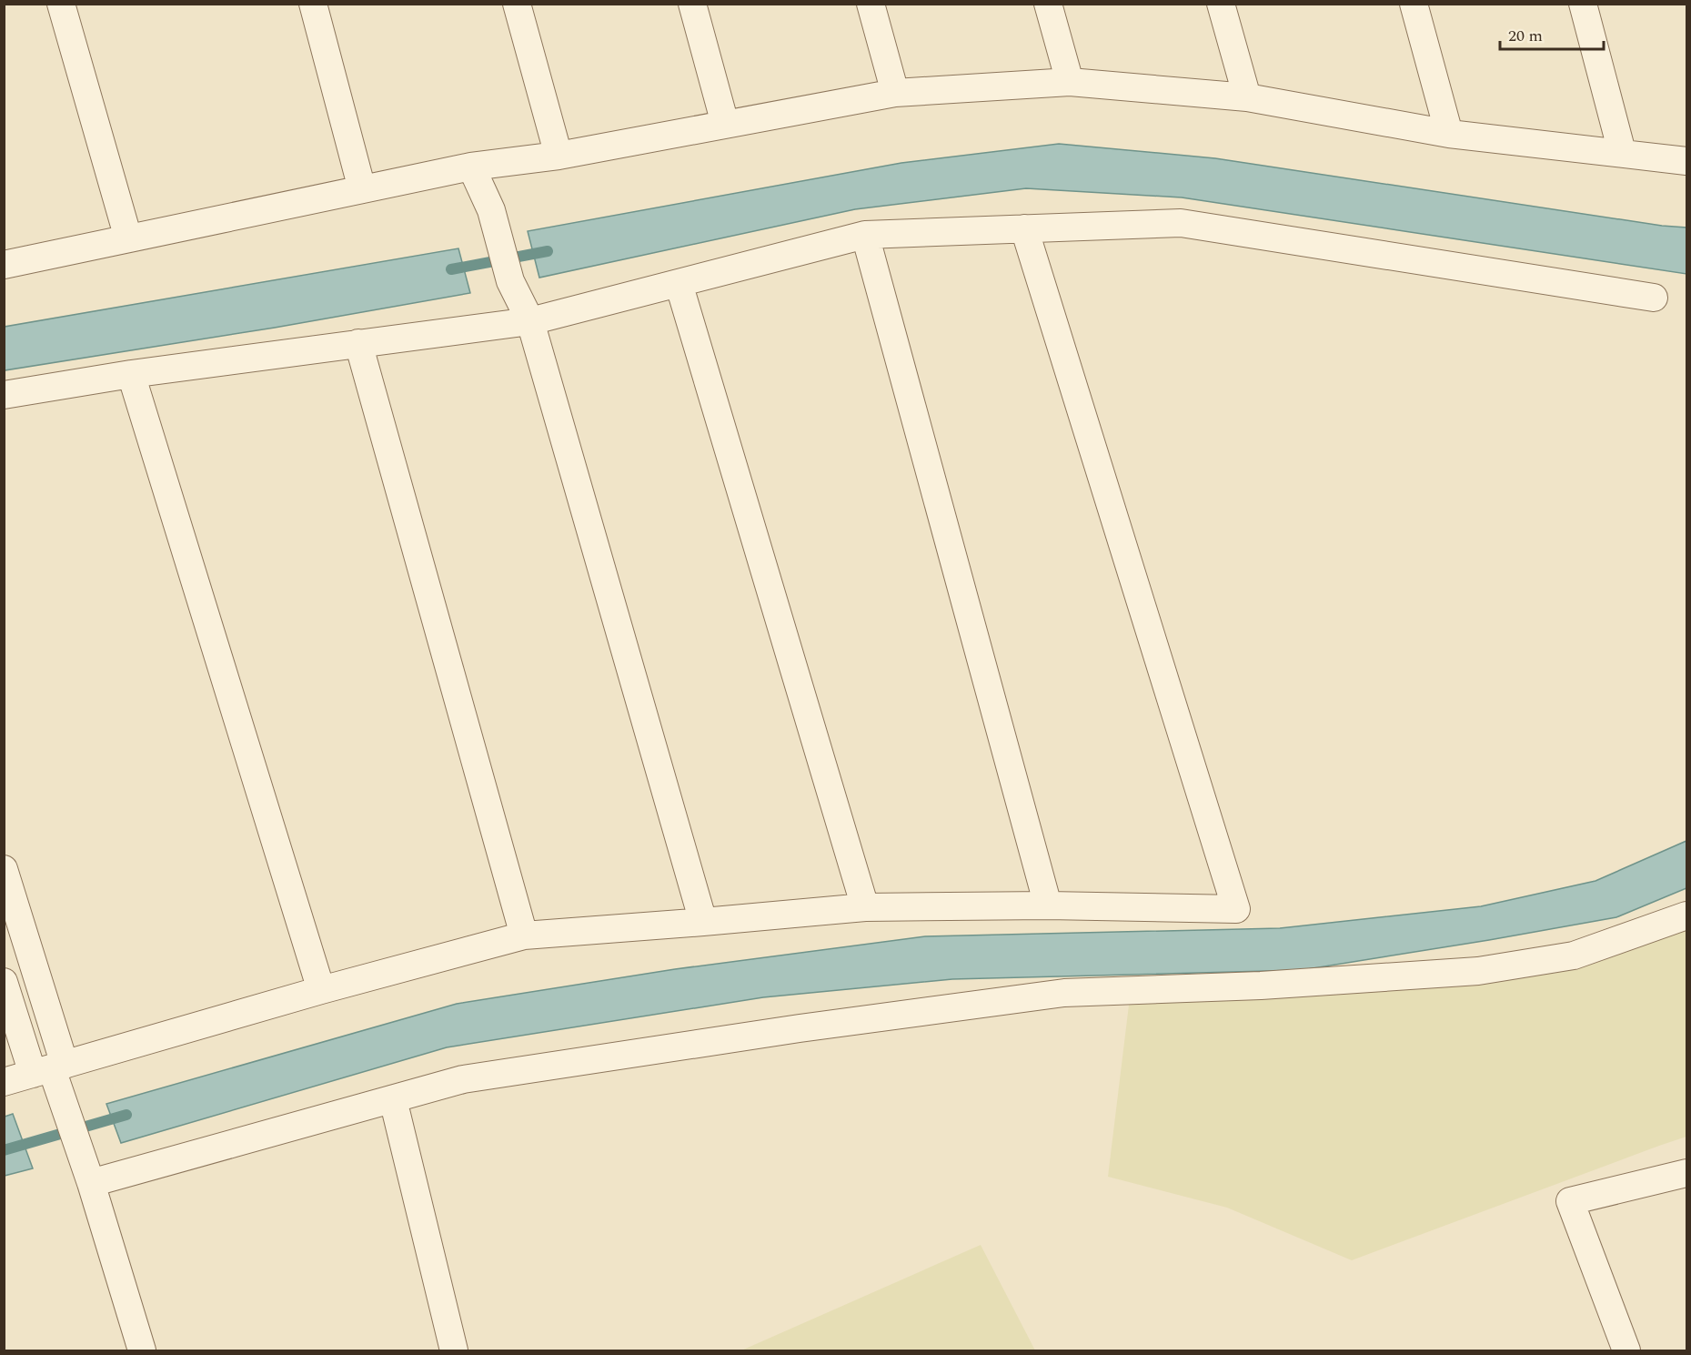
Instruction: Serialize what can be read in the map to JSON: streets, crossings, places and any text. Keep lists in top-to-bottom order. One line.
{"scale_bar":"20 m"}
